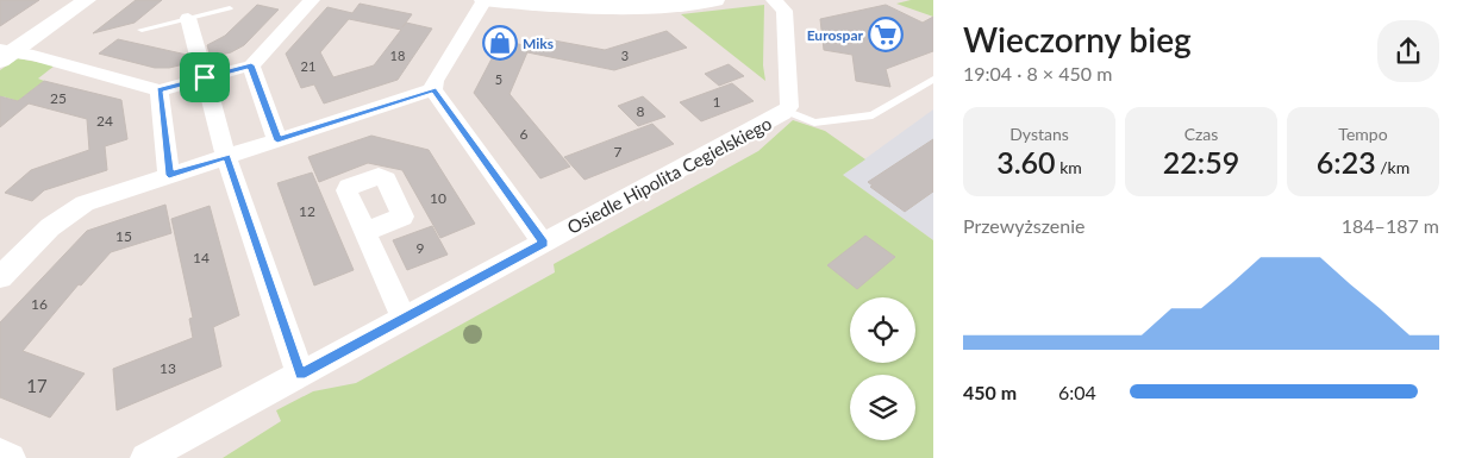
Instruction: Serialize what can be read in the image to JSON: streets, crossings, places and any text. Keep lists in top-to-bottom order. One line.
{"streets":{"street":["Osiedle Hipolita Cegielskiego"]},"places":{"supermarket":["Eurospar"],"shop":["Miks"]},"house_numbers":["18","3","21","5","25","1","8","24","6","7","10","12","15","9","14","16","13","17"],"page":{"heading":["Wieczorny bieg","19:04 · 8 × 450 m"],"stats":[["Dystans","3.60 km"],["Czas","22:59"],["Tempo","6:23 /km"]],"chart":["Przewyższenie","184–187 m"],"list":[{"name":"450 m","note":"6:04"}]}}
